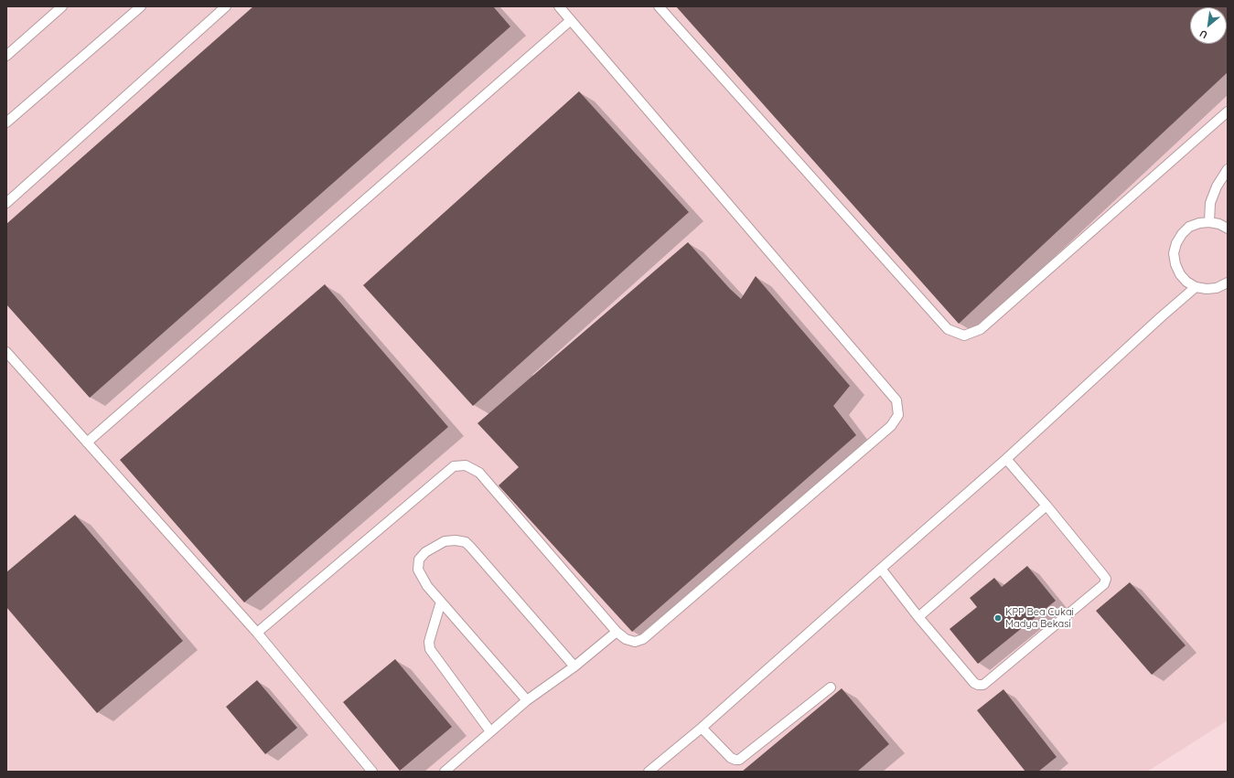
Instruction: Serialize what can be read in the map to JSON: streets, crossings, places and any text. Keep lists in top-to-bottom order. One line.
{"places":["KPP Bea Cukai Madya Bekasi"],"north":"bottom left"}
